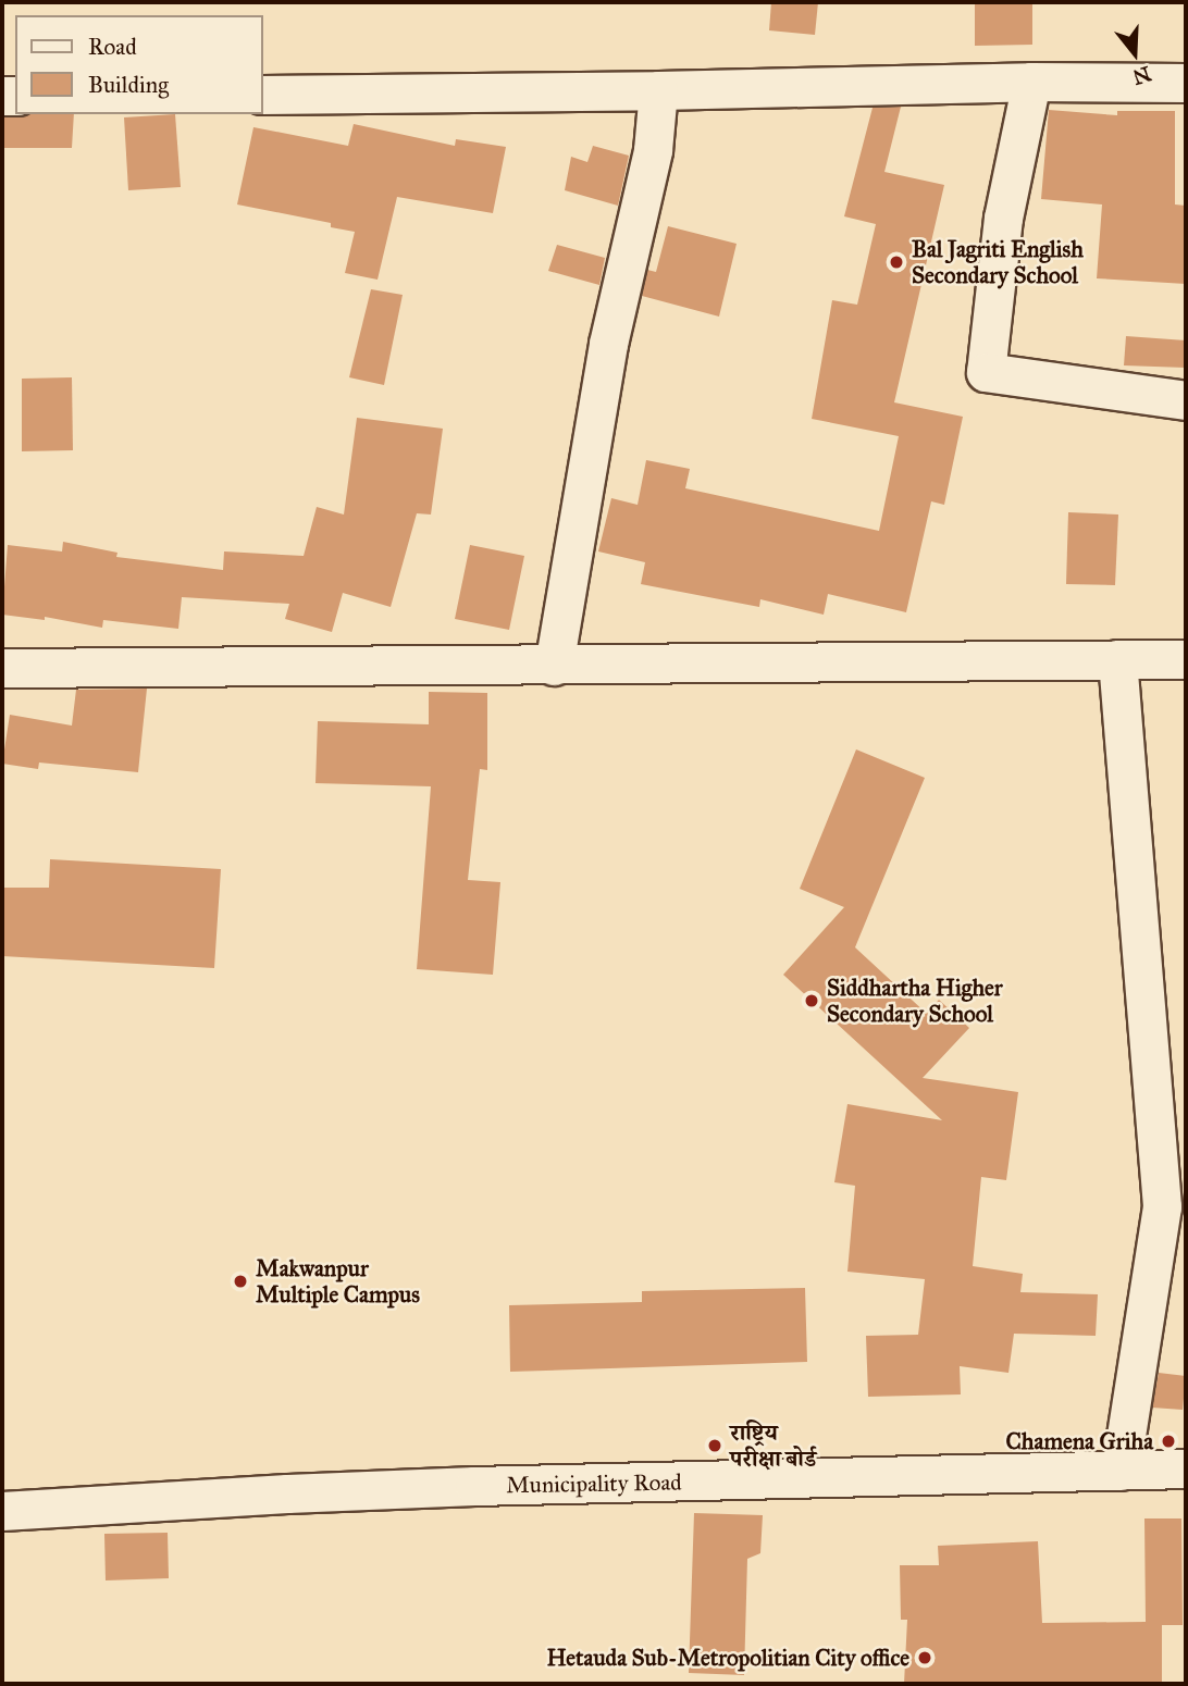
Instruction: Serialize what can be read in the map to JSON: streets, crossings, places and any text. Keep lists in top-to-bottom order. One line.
{"streets":{"street":["Municipality Road"]},"places":["Bal Jagriti English Secondary School","Siddhartha Higher Secondary School","Makwanpur Multiple Campus","Chamena Griha","राष्ट्रिय परीक्षा बोर्ड","Hetauda Sub-Metropolitian City office"],"legend":["Road","Building"],"north":"bottom"}
